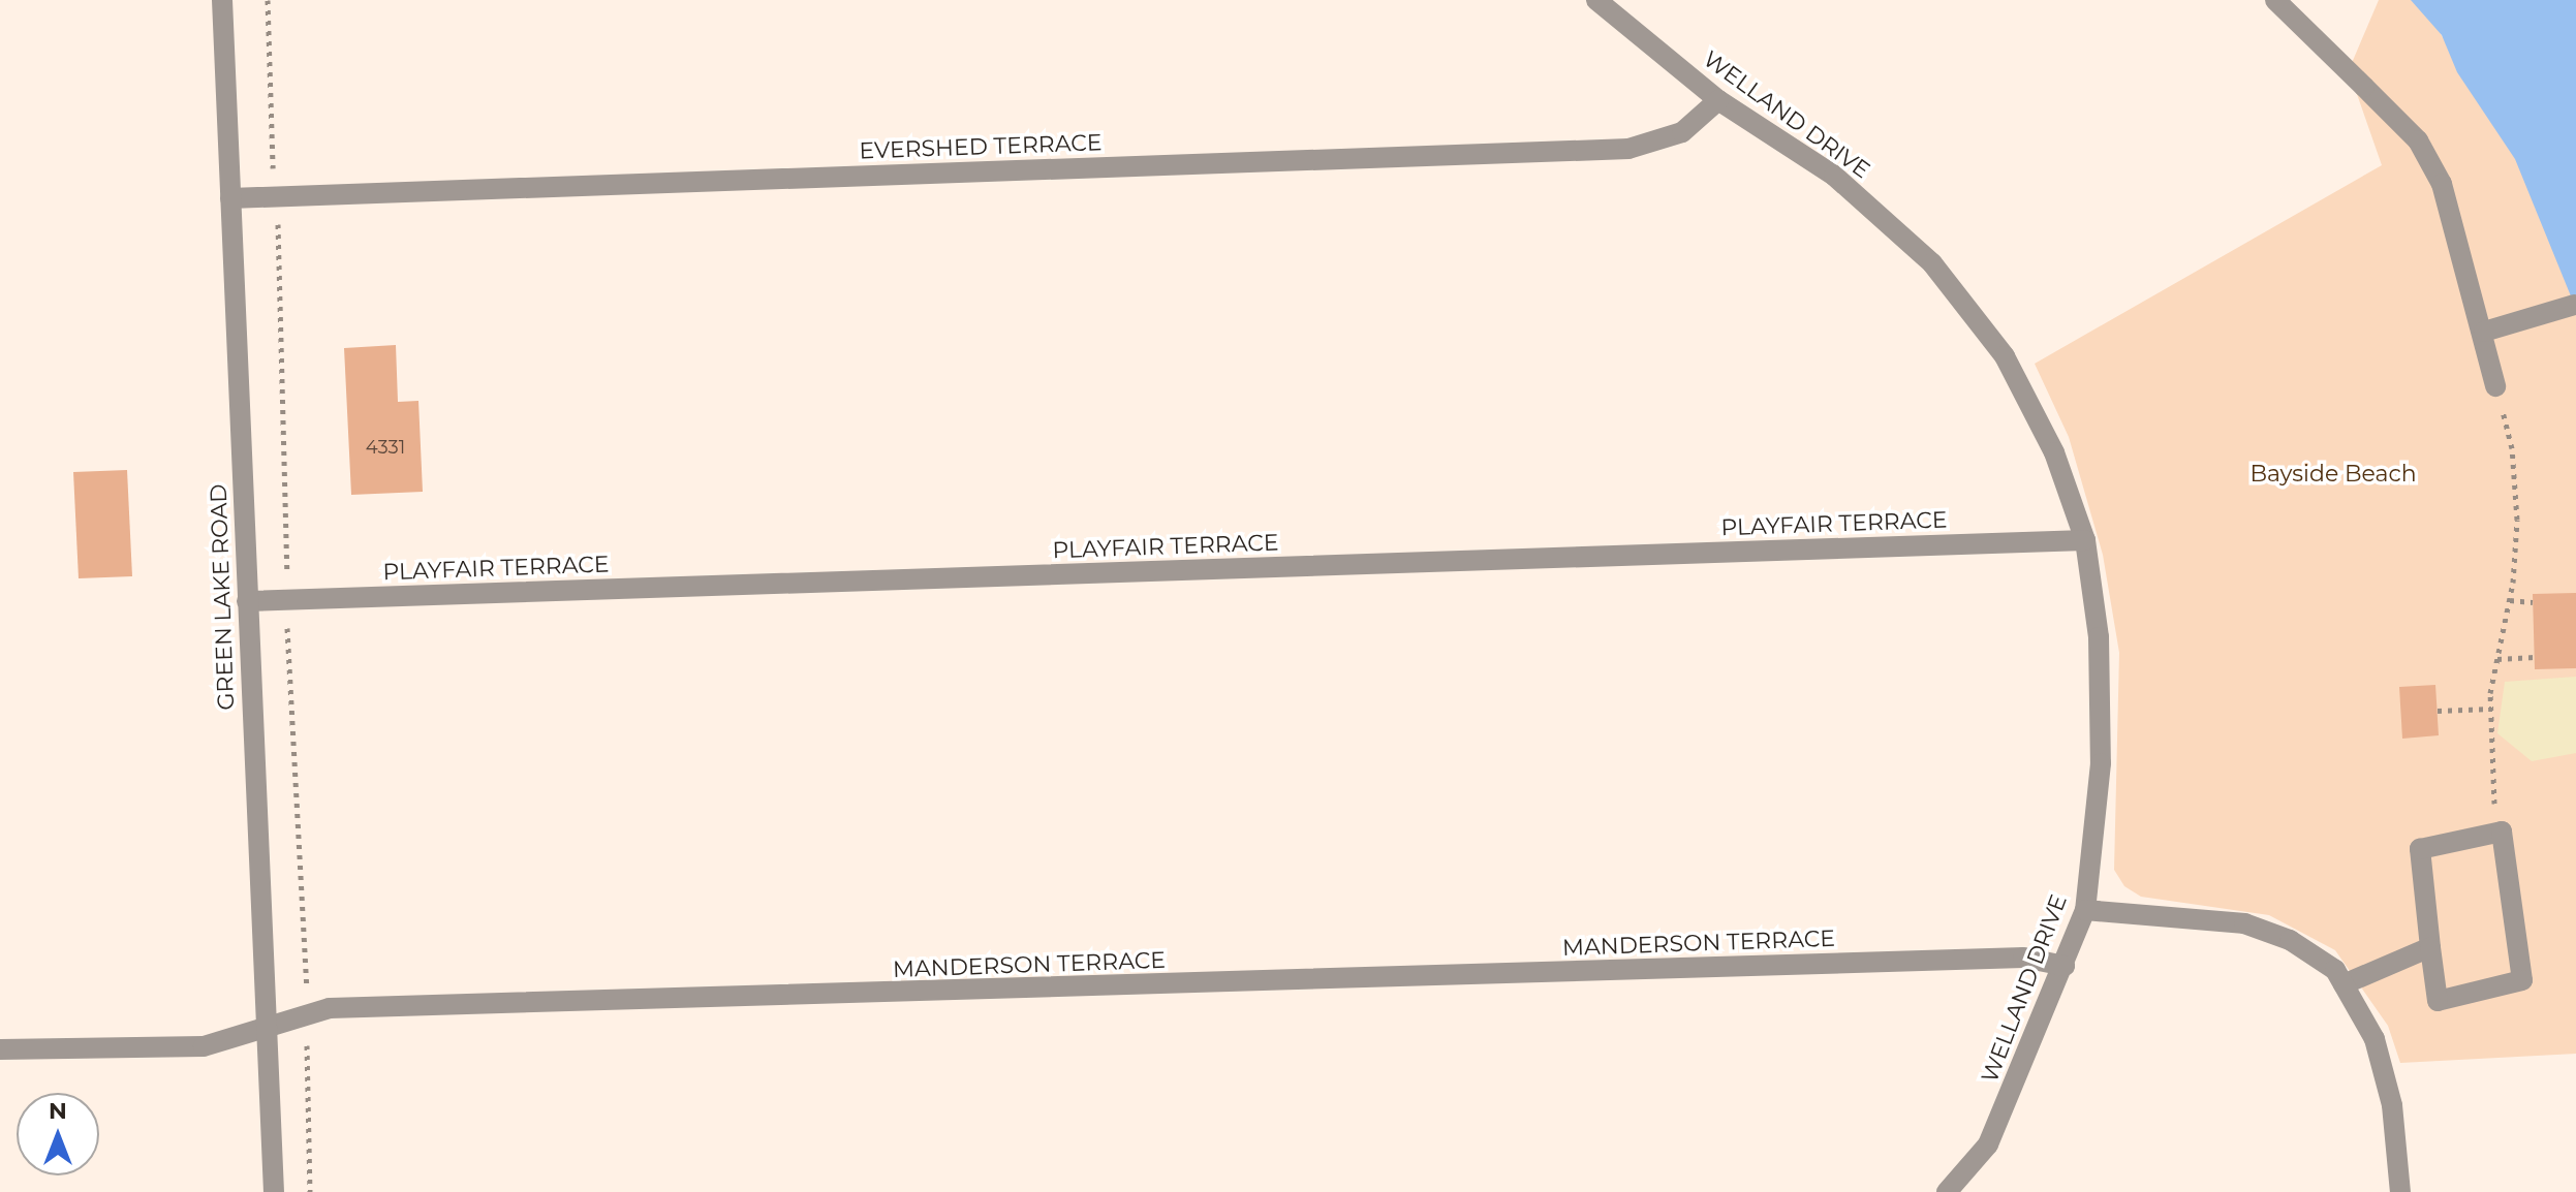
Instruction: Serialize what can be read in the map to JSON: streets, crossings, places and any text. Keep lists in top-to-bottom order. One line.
{"streets":{"street":["WELLAND DRIVE","EVERSHED TERRACE","PLAYFAIR TERRACE","GREEN LAKE ROAD","MANDERSON TERRACE"]},"crossings":[["WELLAND DRIVE","EVERSHED TERRACE"],["WELLAND DRIVE","PLAYFAIR TERRACE"],["WELLAND DRIVE","MANDERSON TERRACE"],["EVERSHED TERRACE","GREEN LAKE ROAD"],["PLAYFAIR TERRACE","GREEN LAKE ROAD"],["GREEN LAKE ROAD","MANDERSON TERRACE"]],"parks":["Bayside Beach"],"house_numbers":["4331"],"north":"top"}
